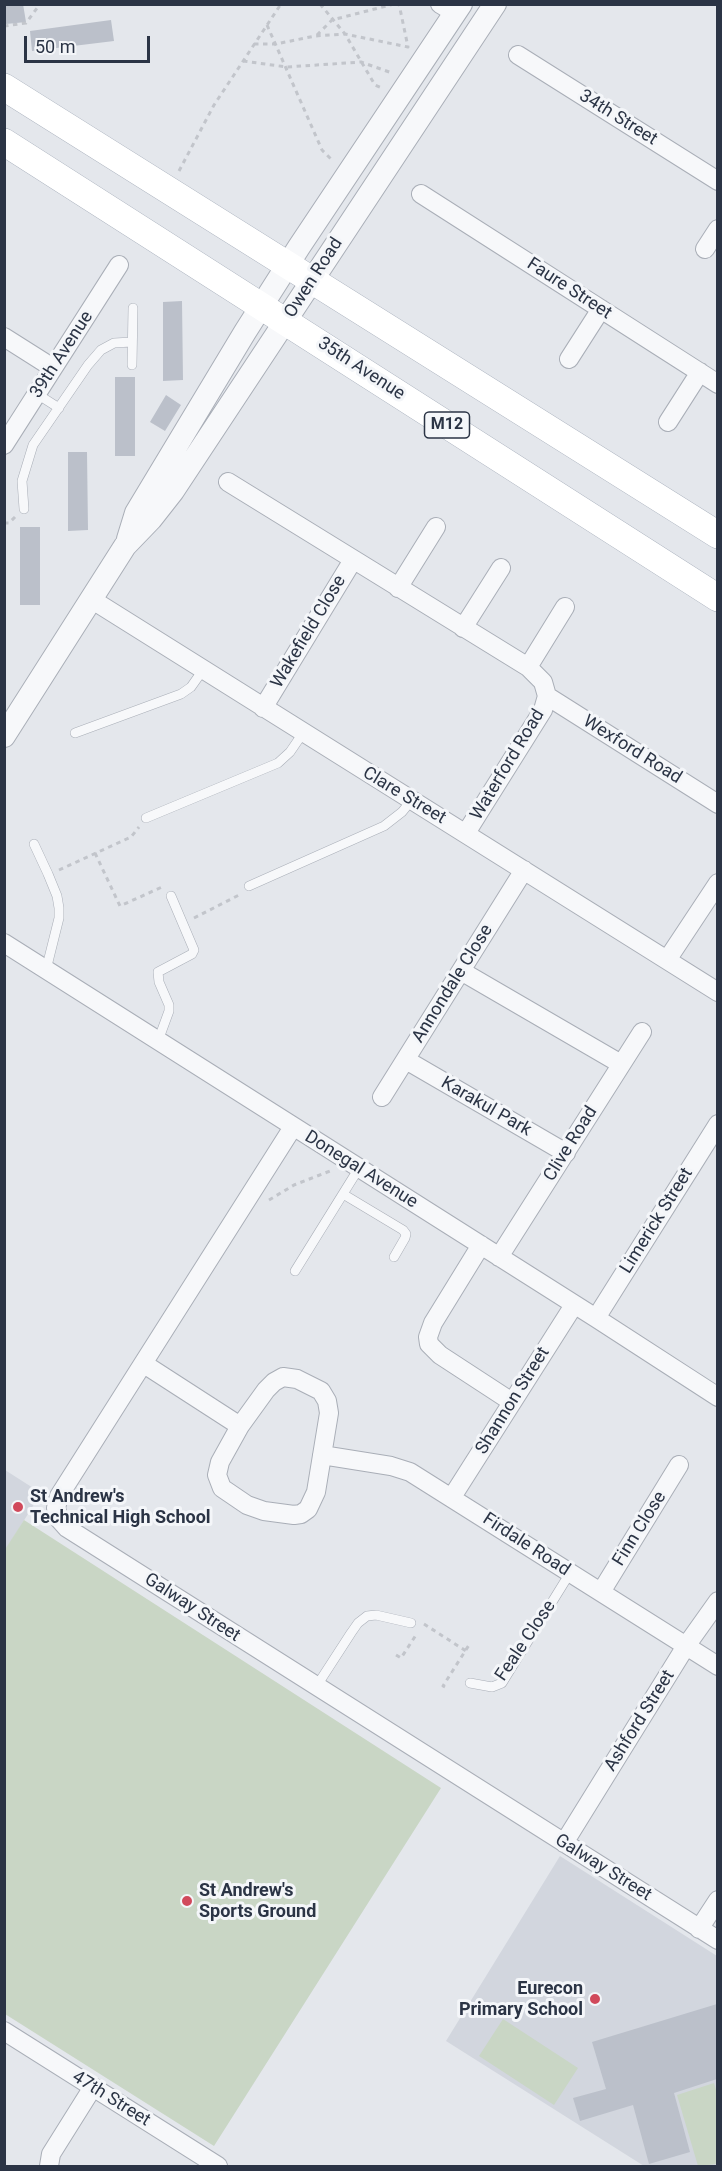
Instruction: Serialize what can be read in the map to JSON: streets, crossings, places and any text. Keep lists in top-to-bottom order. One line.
{"streets":{"main road":["35th Avenue","M12"],"street":["34th Street","Owen Road","Faure Street","39th Avenue","Wakefield Close","Wexford Road","Waterford Road","Clare Street","Annondale Close","Karakul Park","Clive Road","Donegal Avenue","Limerick Street","Shannon Street","Finn Close","Firdale Road","Galway Street","Ashford Street","47th Street"],"lane":["Feale Close"]},"crossings":[["Owen Road","35th Avenue"],["Owen Road","Clare Street"],["Wakefield Close","Waterford Road"],["Wakefield Close","Clare Street"],["Wexford Road","Waterford Road"],["Waterford Road","Clare Street"],["Clare Street","Annondale Close"],["Annondale Close","Karakul Park"],["Karakul Park","Clive Road"],["Clive Road","Donegal Avenue"],["Donegal Avenue","Limerick Street"],["Donegal Avenue","Shannon Street"],["Donegal Avenue","Galway Street"],["Shannon Street","Firdale Road"],["Finn Close","Firdale Road"],["Firdale Road","Feale Close"],["Firdale Road","Ashford Street"],["Galway Street","Ashford Street"]],"places":["St Andrew's Technical High School","St Andrew's Sports Ground","Eurecon Primary School"],"scale_bar":"50 m"}
